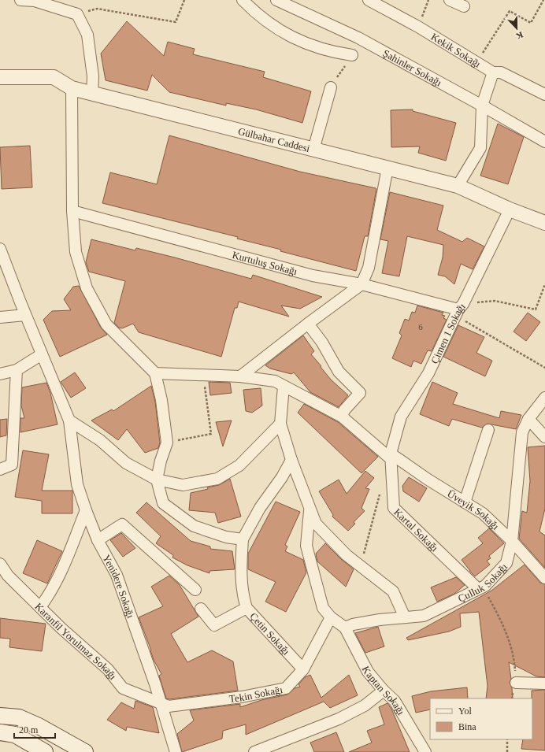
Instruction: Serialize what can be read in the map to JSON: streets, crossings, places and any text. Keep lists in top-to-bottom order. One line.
{"streets":{"street":["Kekik Sokağı","Şahinler Sokağı","Gülbahar Caddesi","Kurtuluş Sokağı","Çimen 1 Sokağı","Üveyik Sokağı","Kartal Sokağı","Çulluk Sokağı","Yenidere Sokağı","Çetin Sokağı","Karanfil Yorulmaz Sokağı","Kaptan Sokağı","Tekin Sokağı"]},"crossings":[["Gülbahar Caddesi","Çimen 1 Sokağı"],["Kurtuluş Sokağı","Çimen 1 Sokağı"],["Çimen 1 Sokağı","Üveyik Sokağı"],["Çimen 1 Sokağı","Kartal Sokağı"],["Üveyik Sokağı","Kartal Sokağı"],["Üveyik Sokağı","Çulluk Sokağı"],["Kartal Sokağı","Çulluk Sokağı"],["Çulluk Sokağı","Kaptan Sokağı"],["Yenidere Sokağı","Karanfil Yorulmaz Sokağı"],["Yenidere Sokağı","Tekin Sokağı"],["Çetin Sokağı","Tekin Sokağı"],["Karanfil Yorulmaz Sokağı","Tekin Sokağı"]],"house_numbers":["6"],"legend":["Yol","Bina"],"scale_bar":"20 m","north":"bottom"}
